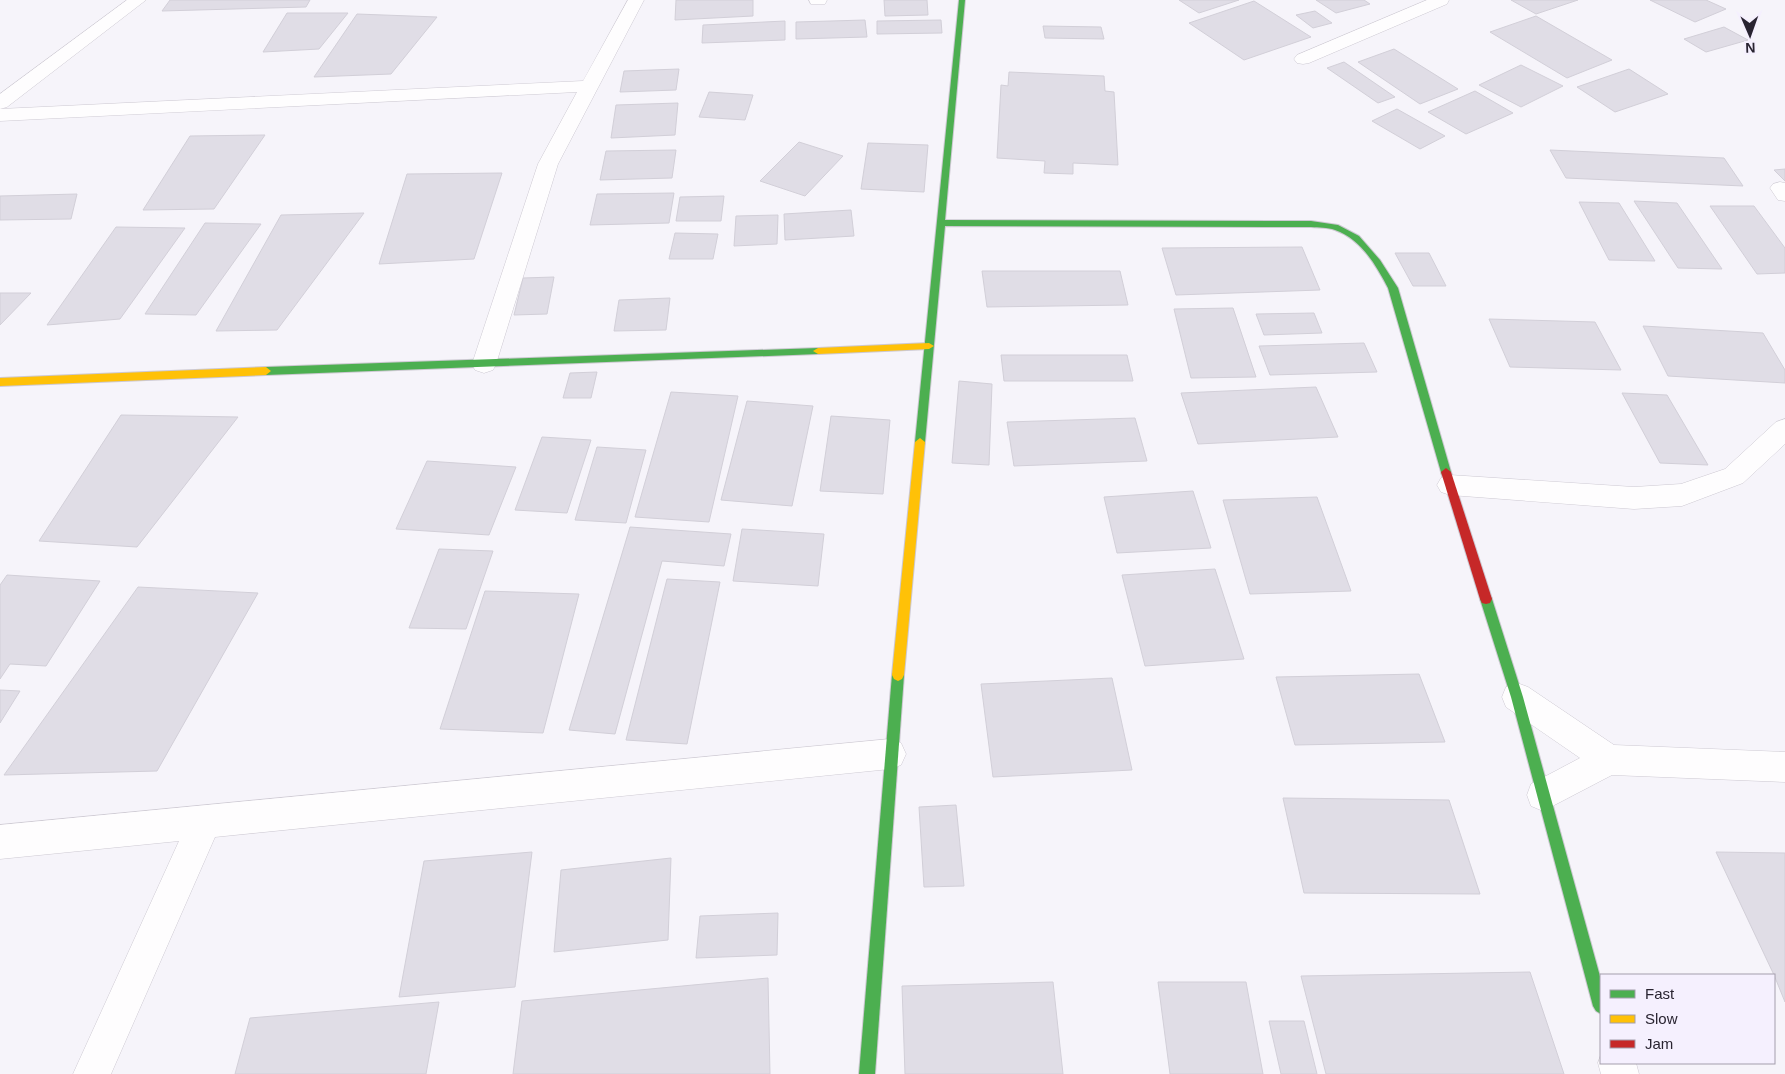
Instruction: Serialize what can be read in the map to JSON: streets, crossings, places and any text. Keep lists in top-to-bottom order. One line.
{"legend":["Fast","Slow","Jam"],"north":"bottom"}
